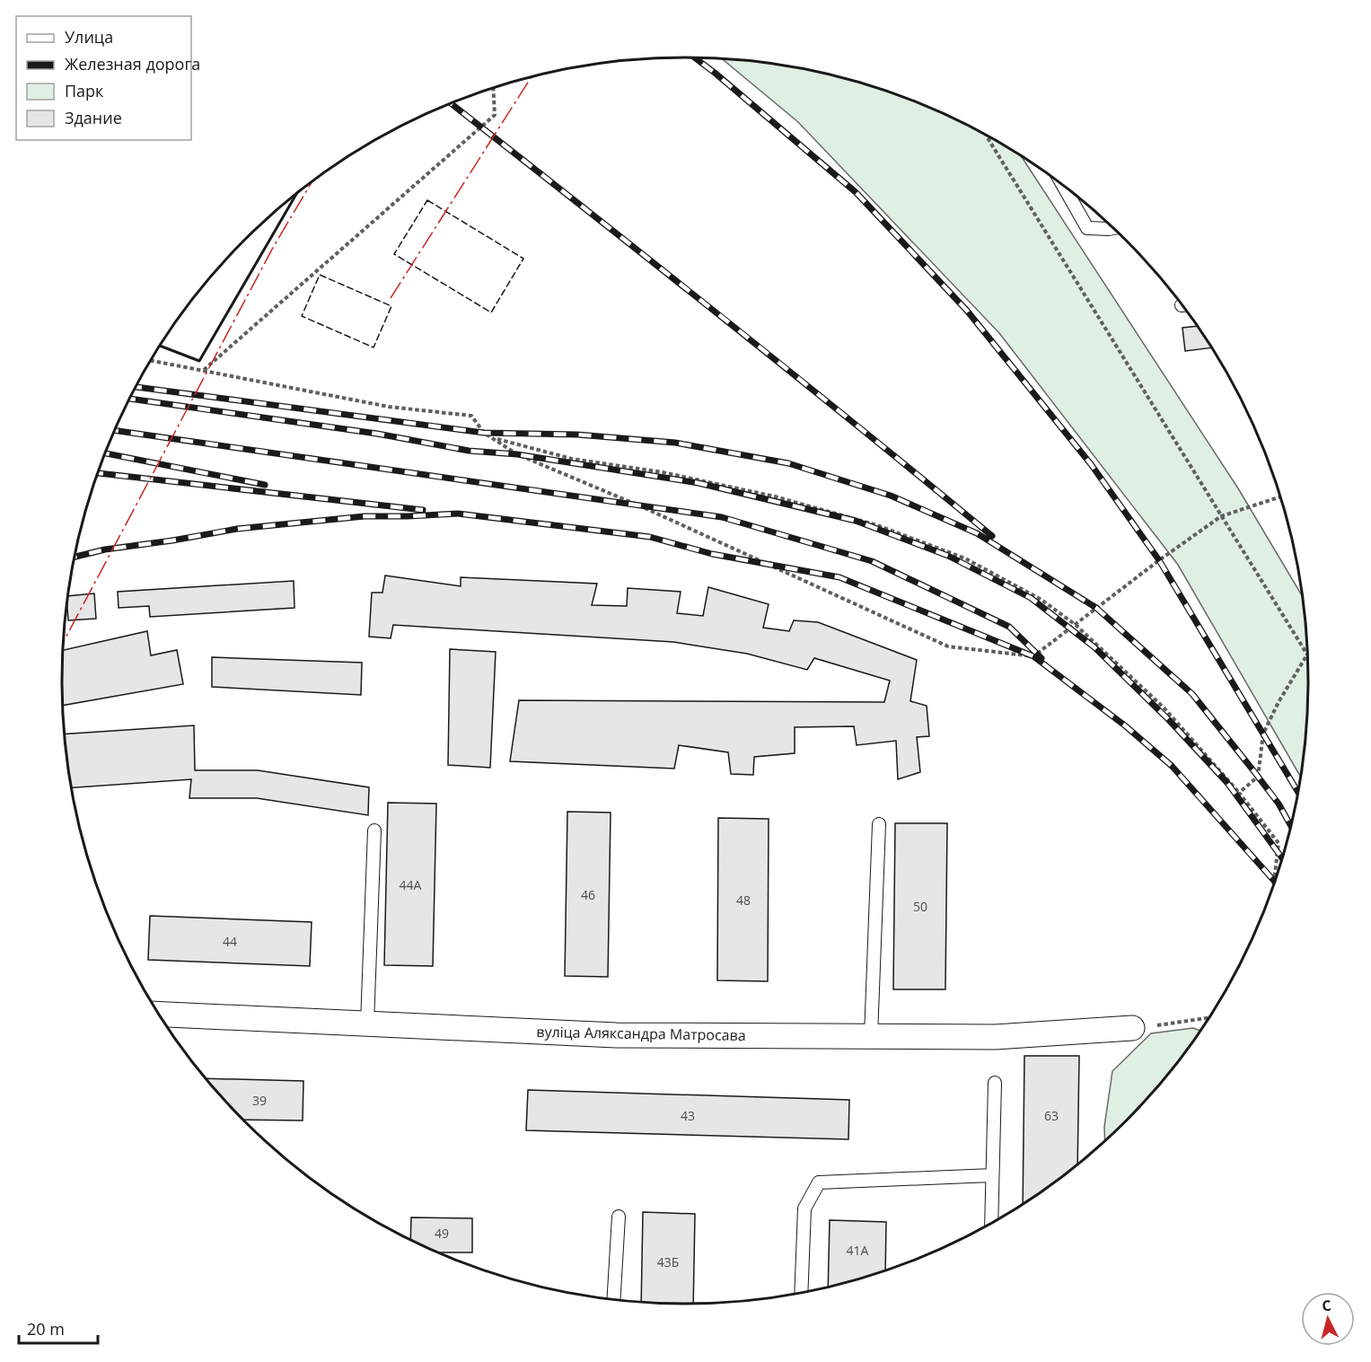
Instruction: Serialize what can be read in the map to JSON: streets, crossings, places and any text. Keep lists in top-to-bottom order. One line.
{"streets":{"street":["вуліца Аляксандра Матросава"]},"house_numbers":["44А","46","48","50","44","39","43","63","49","41А","43Б"],"legend":["Улица","Железная дорога","Парк","Здание"],"scale_bar":"20 m","north":"top"}
